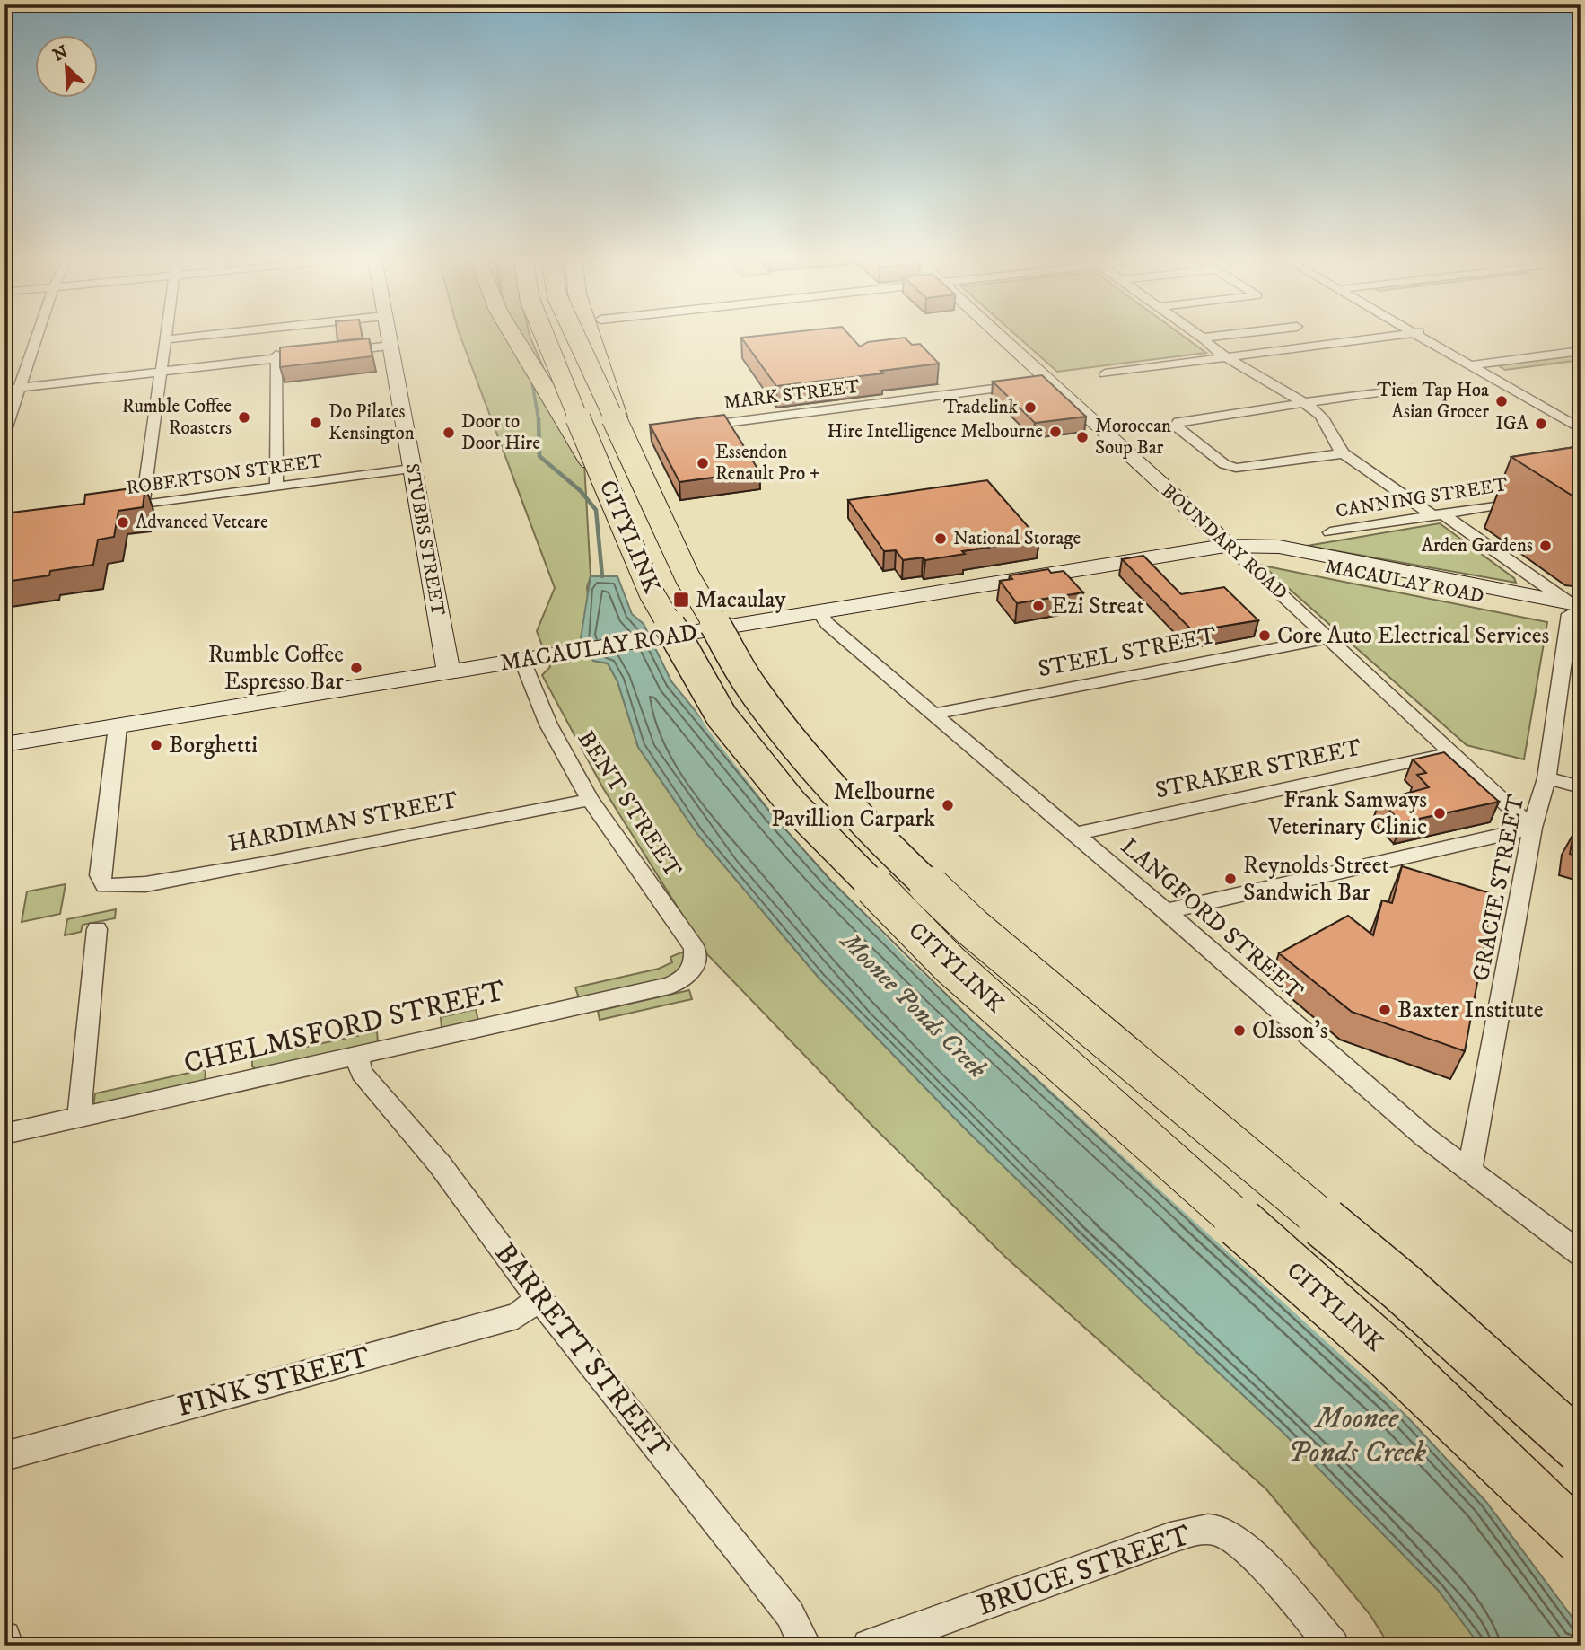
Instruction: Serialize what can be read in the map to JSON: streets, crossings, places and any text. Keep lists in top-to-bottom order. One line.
{"streets":{"highway":["CITYLINK"],"street":["MARK STREET","ROBERTSON STREET","CANNING STREET","STUBBS STREET","BOUNDARY ROAD","MACAULAY ROAD","STEEL STREET","STRAKER STREET","BENT STREET","HARDIMAN STREET","GRACIE STREET","LANGFORD STREET","CHELMSFORD STREET","BARRETT STREET","FINK STREET","BRUCE STREET"]},"crossings":[["MARK STREET","BOUNDARY ROAD"],["ROBERTSON STREET","STUBBS STREET"],["STUBBS STREET","MACAULAY ROAD"],["BOUNDARY ROAD","MACAULAY ROAD"],["BOUNDARY ROAD","STEEL STREET"],["BOUNDARY ROAD","STRAKER STREET"],["BOUNDARY ROAD","GRACIE STREET"],["MACAULAY ROAD","BENT STREET"],["MACAULAY ROAD","HARDIMAN STREET"],["MACAULAY ROAD","GRACIE STREET"],["MACAULAY ROAD","LANGFORD STREET"],["STEEL STREET","LANGFORD STREET"],["STRAKER STREET","LANGFORD STREET"],["BENT STREET","HARDIMAN STREET"],["BENT STREET","CHELMSFORD STREET"],["GRACIE STREET","LANGFORD STREET"],["CHELMSFORD STREET","BARRETT STREET"],["BARRETT STREET","FINK STREET"]],"water":["Moonee Ponds Creek"],"places":{"other":["Tiem Tap Hoa Asian Grocer","Tradelink","Rumble Coffee Roasters","Do Pilates Kensington","IGA","Hire Intelligence Melbourne","Door to Door Hire","Moroccan Soup Bar","Essendon Renault Pro +","Advanced Vetcare","National Storage","Arden Gardens","Ezi Streat","Core Auto Electrical Services","Rumble Coffee Espresso Bar","Borghetti","Melbourne Pavillion Carpark","Frank Samways Veterinary Clinic","Reynolds Street Sandwich Bar","Baxter Institute","Olsson's"],"transit":["Macaulay"]},"north":"top left"}
